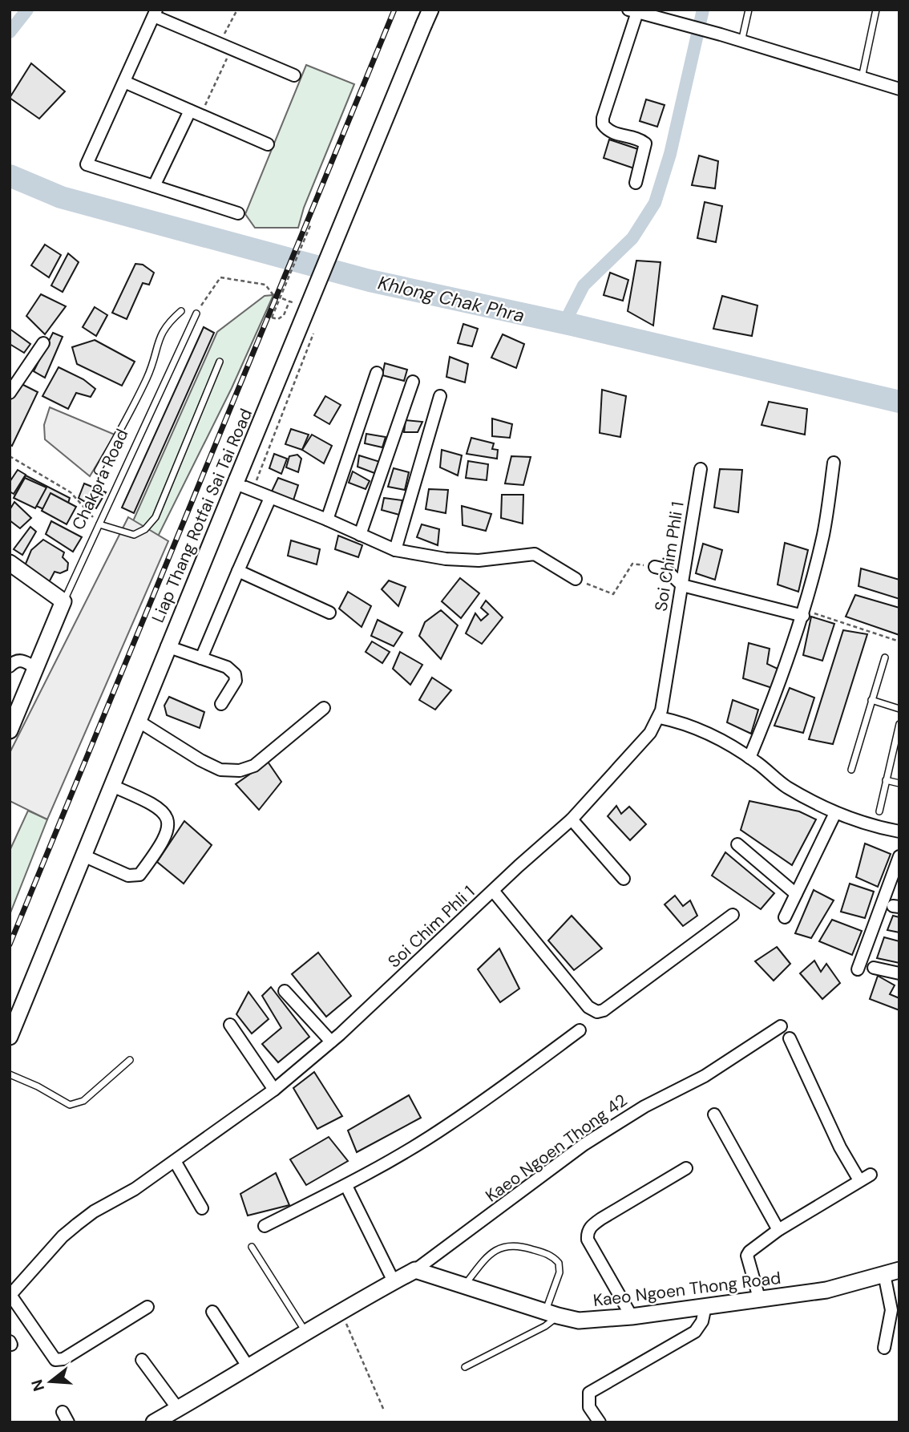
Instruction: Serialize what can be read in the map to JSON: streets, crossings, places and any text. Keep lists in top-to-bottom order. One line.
{"streets":{"main road":["Liap Thang Rotfai Sai Tai Road","Kaeo Ngoen Thong Road"],"street":["Soi Chim Phli 1","Kaeo Ngoen Thong 42"],"lane":["Chakpra Road"]},"crossings":[["Kaeo Ngoen Thong 42","Kaeo Ngoen Thong Road"]],"water":["Khlong Chak Phra"],"north":"left"}
